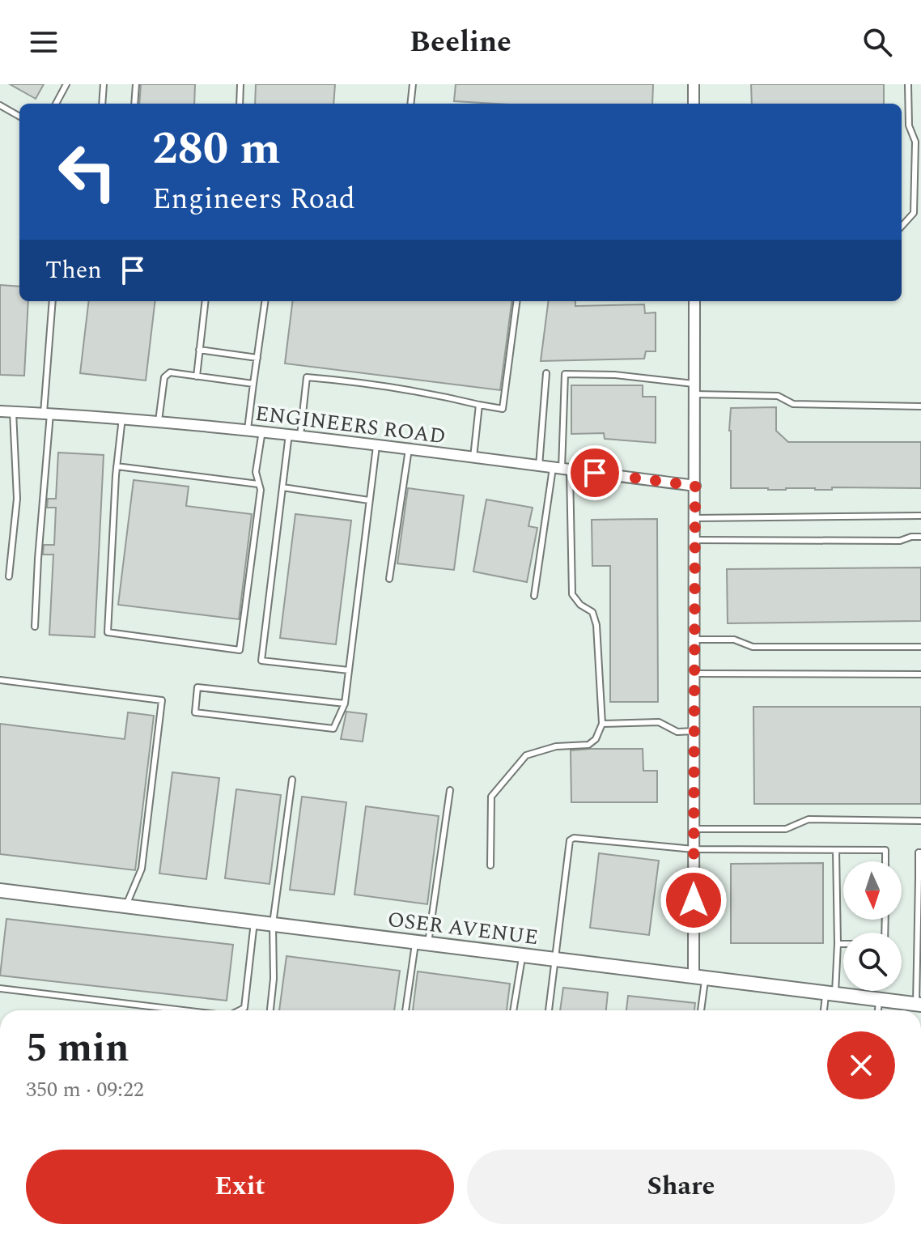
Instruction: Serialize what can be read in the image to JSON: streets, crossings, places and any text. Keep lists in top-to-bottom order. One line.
{"streets":{"street":["ENGINEERS ROAD","OSER AVENUE"]},"north":"bottom","page":{"header":"Beeline","turn":["280 m","Engineers Road"],"then":"Then","heading":["5 min","350 m · 09:22"],"buttons":["Exit","Share"]}}
